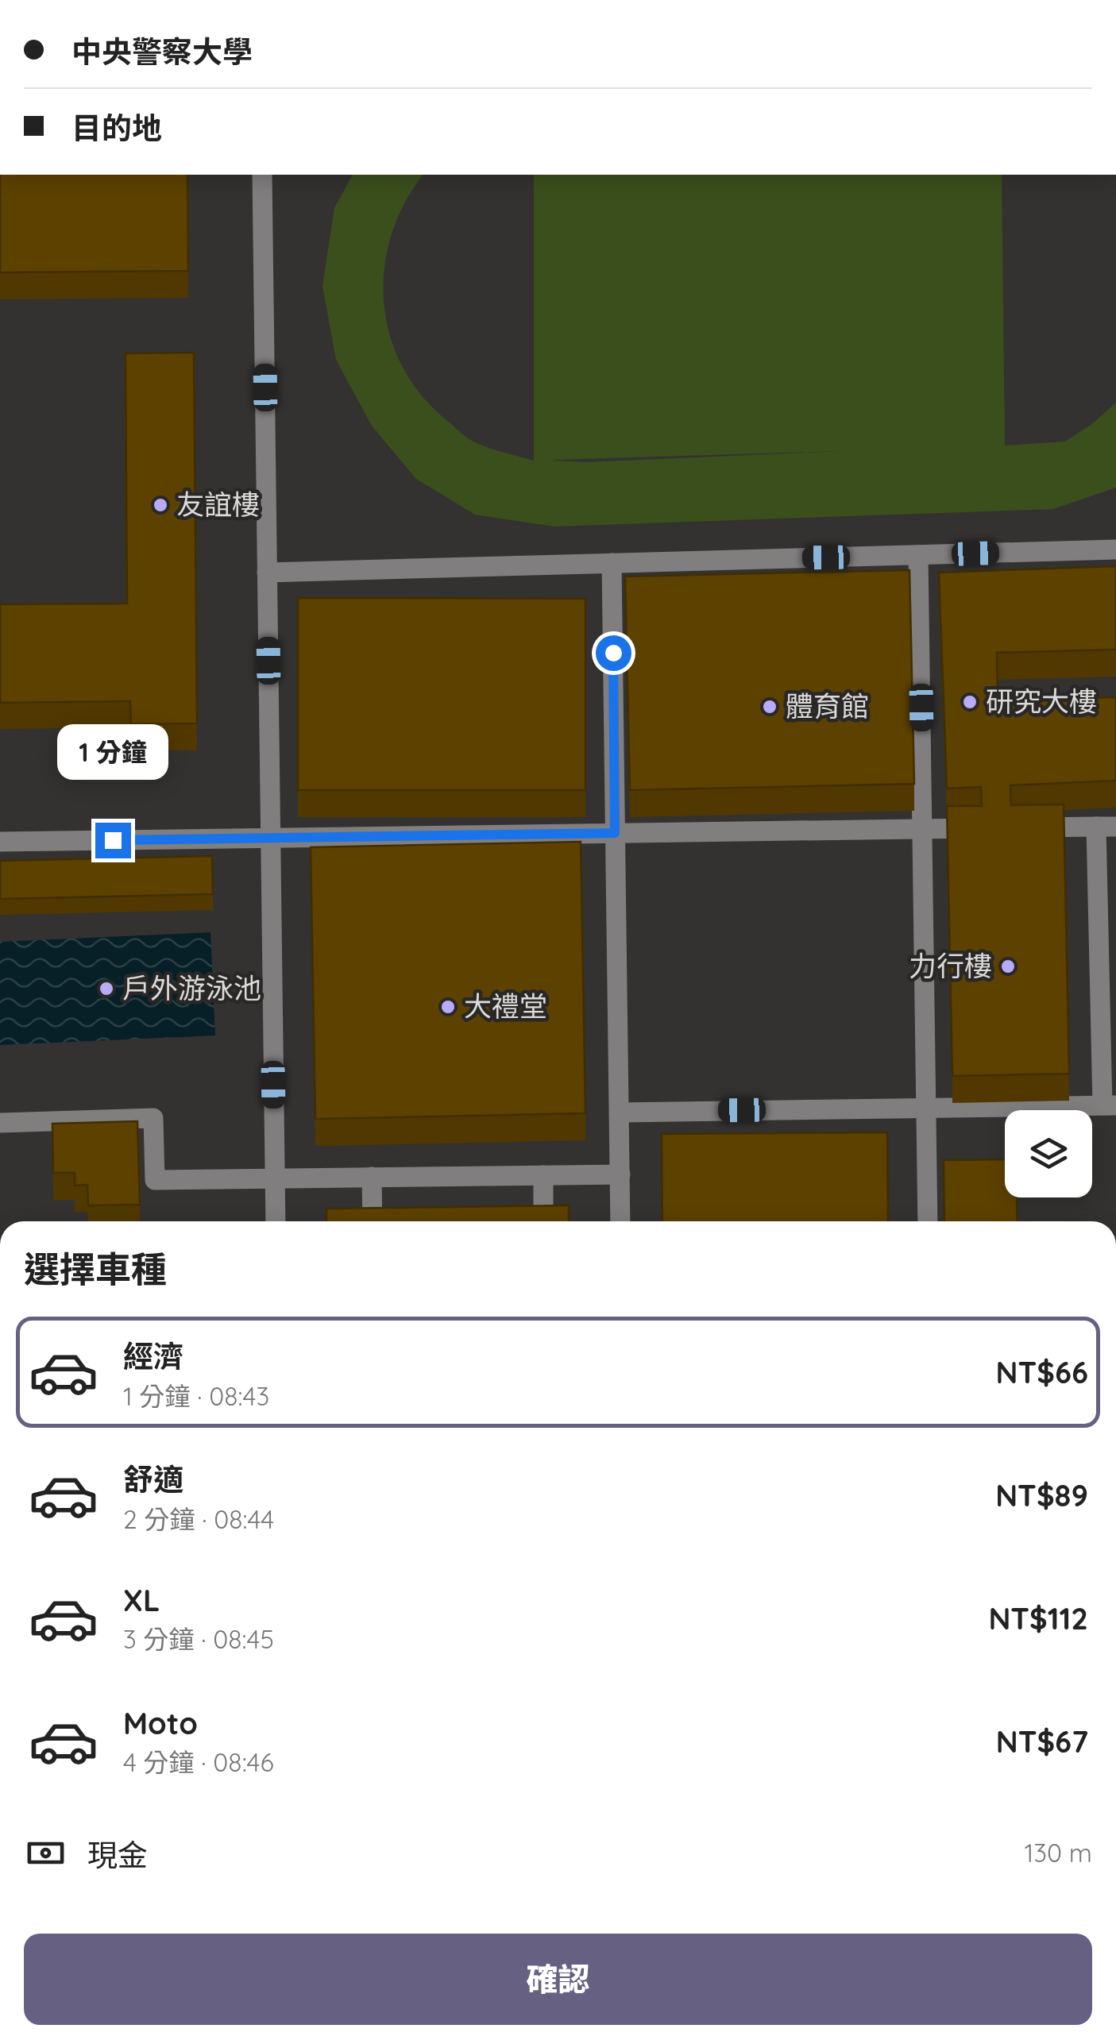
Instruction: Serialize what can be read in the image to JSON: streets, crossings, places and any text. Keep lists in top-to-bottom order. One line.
{"places":["友誼樓","研究大樓","體育館","力行樓","戶外游泳池","大禮堂"],"page":{"banner":["中央警察大學","目的地"],"bubble":"1 分鐘","heading":"選擇車種","list":[{"name":"經濟","note":"1 分鐘 · 08:43","value":"NT$66"},{"name":"舒適","note":"2 分鐘 · 08:44","value":"NT$89"},{"name":"XL","note":"3 分鐘 · 08:45","value":"NT$112"},{"name":"Moto","note":"4 分鐘 · 08:46","value":"NT$67"}],"pay":["現金","130 m"],"buttons":"確認"}}
